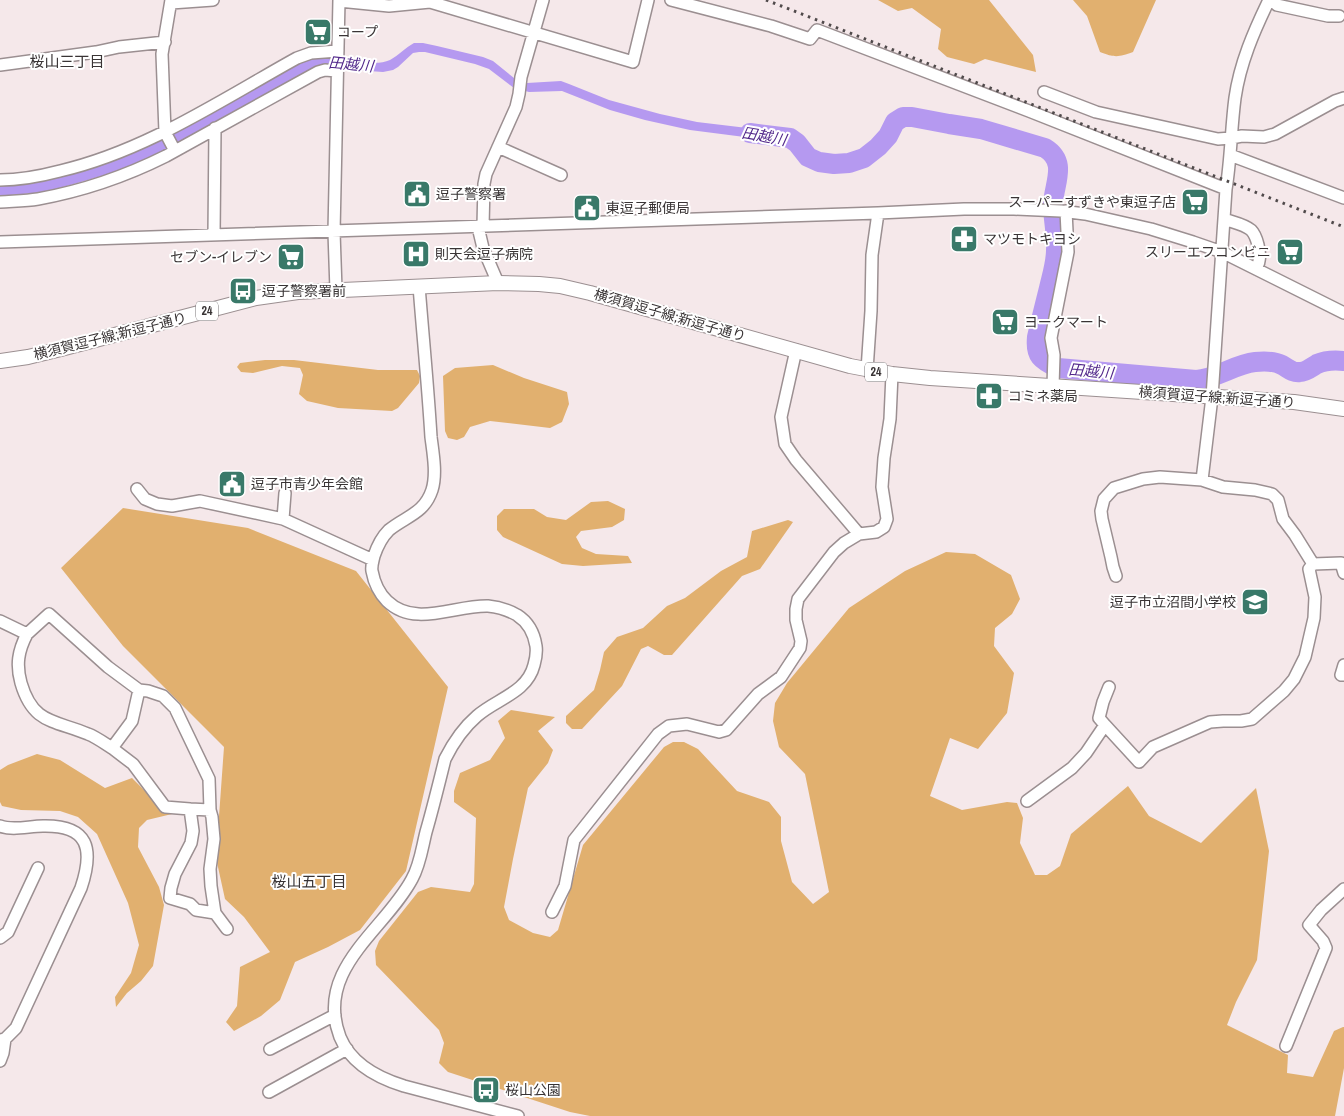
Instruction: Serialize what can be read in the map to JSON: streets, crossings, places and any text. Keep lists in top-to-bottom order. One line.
{"streets":{"main road":["24","横須賀逗子線;新逗子通り"]},"districts":["桜山三丁目","桜山五丁目"],"water":["田越川"],"places":{"supermarket":["コープ","スーパーすずきや東逗子店","スリーエフコンビニ","セブン-イレブン","ヨークマート"],"public building":["逗子警察署","東逗子郵便局","逗子市青少年会館"],"pharmacy":["マツモトキヨシ","コミネ薬局"],"hospital":["則天会逗子病院"],"bus stop":["逗子警察署前","桜山公園"],"school or university":["逗子市立沼間小学校"]}}
